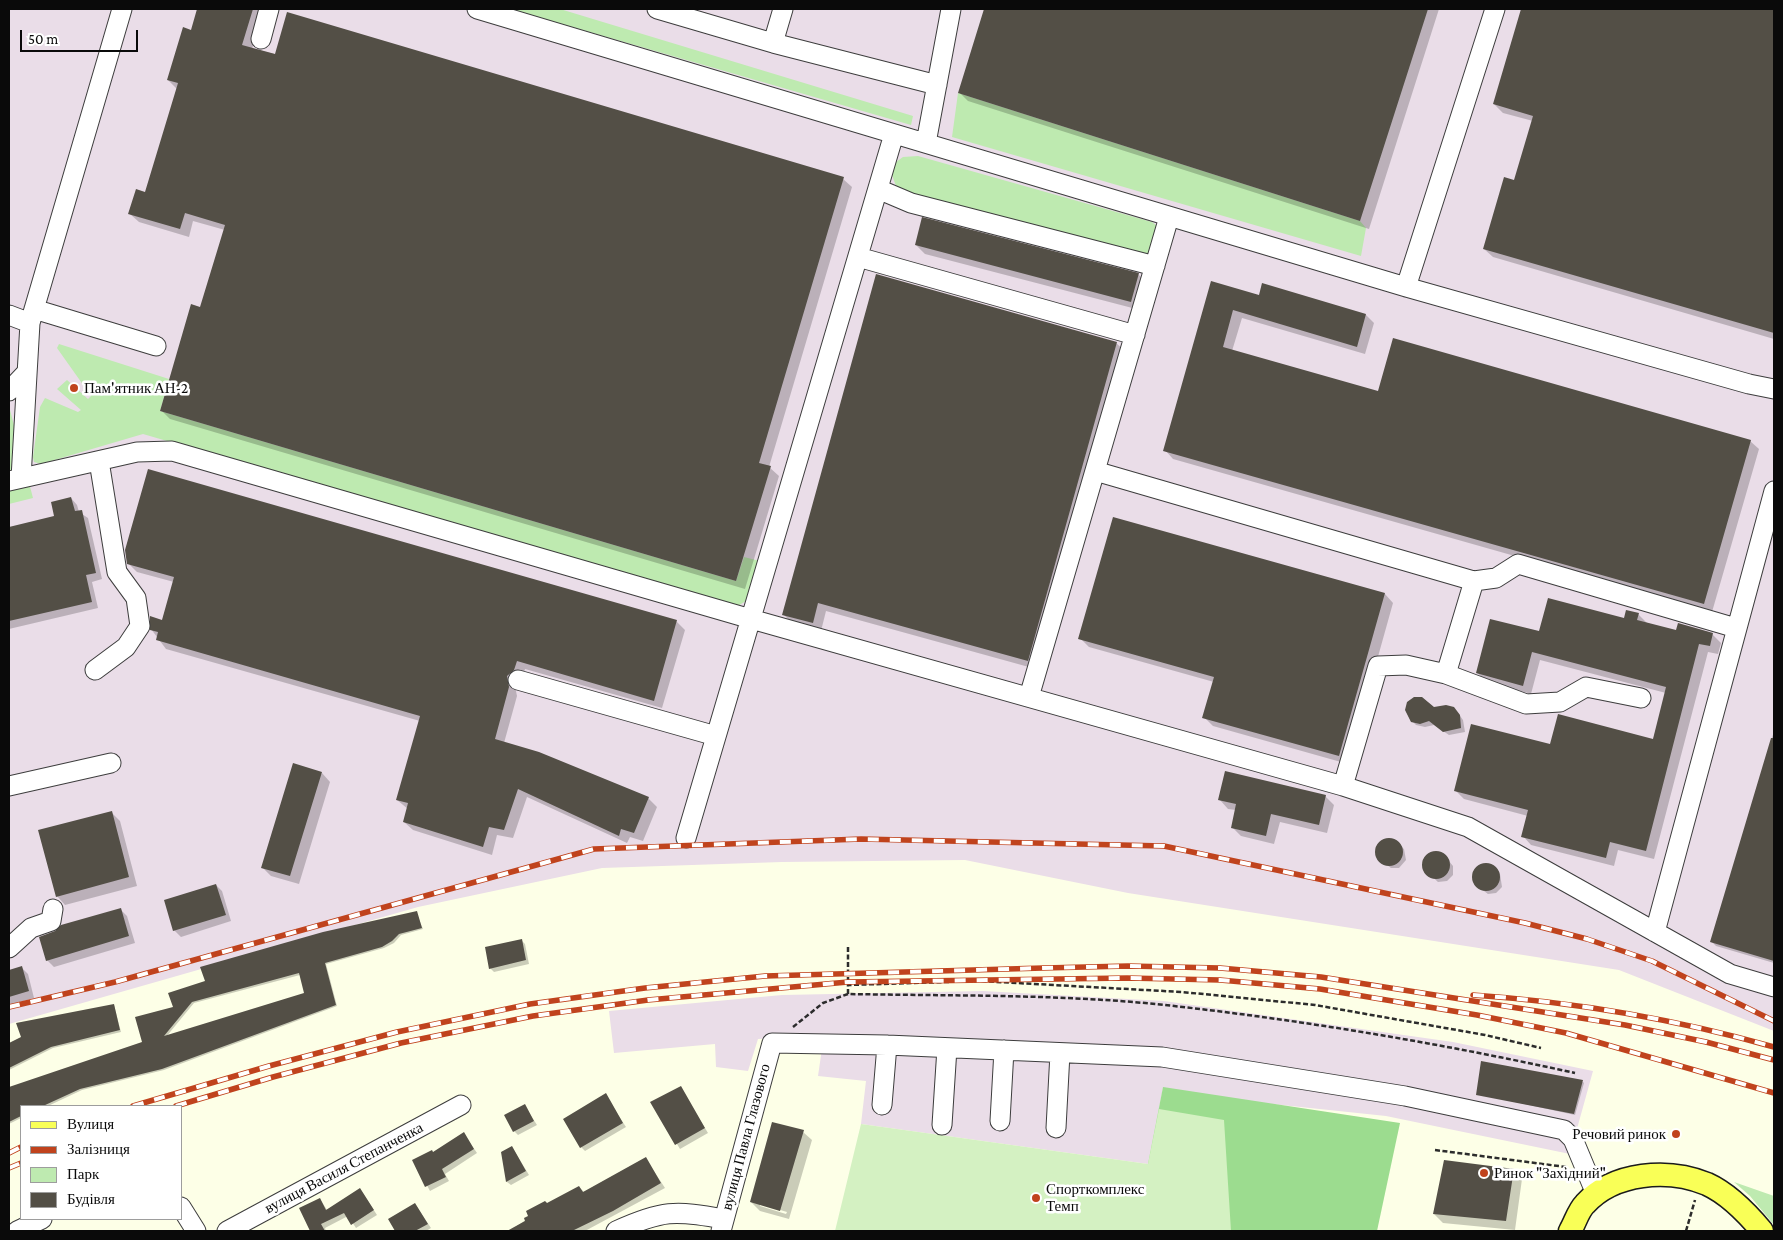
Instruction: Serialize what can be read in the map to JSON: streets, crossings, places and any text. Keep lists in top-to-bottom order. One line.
{"streets":{"street":["вулиця Павла Глазового","вулиця Василя Степанченка"]},"places":["Пам'ятник АН-2","Речовий ринок","Ринок \"Західний\"","Спорткомплекс Темп"],"legend":["Вулиця","Залізниця","Парк","Будівля"],"scale_bar":"50 m"}
